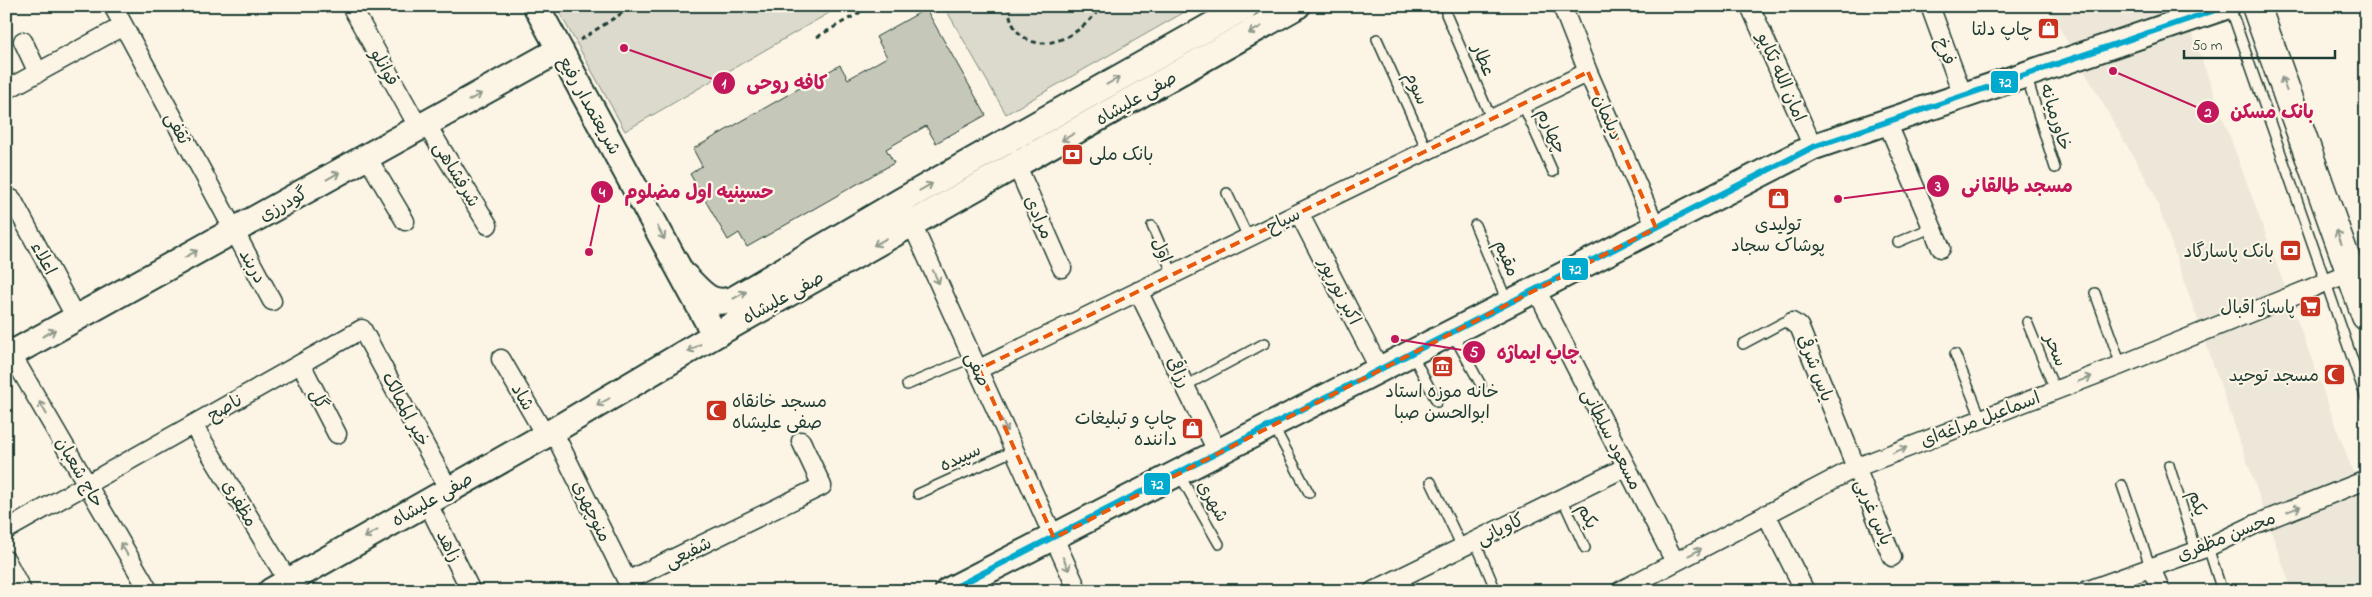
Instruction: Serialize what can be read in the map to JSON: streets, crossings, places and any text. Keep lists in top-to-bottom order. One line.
{"streets":{"street":["فرخ","قوانلو","امان الله تکاپو","صفی علیشاه","شریعتمدار رفیع","دیلمان","ثقفی","شرفشاهی","گودرزی","مرادی","سیاح","اعلاء","دربند","اکبر نورپور","یاس شرقی","صفی","رزاقی","شاد","گل","ناصح","خیر الممالک","اسماعیل مراغه‌ای","مسعود سلطانی","حاج شعبان","مظفری","منوچهری","یاس غربی","کاویانی","محسن مظفری","زاهد","شفیعی"],"lane":["عطار","سوم","خاورمیانه","چهارم","اول","مقیم","سحر","سپیده","شهری","یکم"]},"crossings":[["عطار","سیاح"],["قوانلو","شرفشاهی"],["قوانلو","گودرزی"],["سوم","سیاح"],["صفی علیشاه","شریعتمدار رفیع"],["صفی علیشاه","مرادی"],["صفی علیشاه","صفی"],["صفی علیشاه","شاد"],["صفی علیشاه","خیر الممالک"],["صفی علیشاه","مظفری"],["صفی علیشاه","منوچهری"],["صفی علیشاه","زاهد"],["شریعتمدار رفیع","گودرزی"],["دیلمان","سیاح"],["ثقفی","گودرزی"],["ثقفی","دربند"],["چهارم","سیاح"],["شرفشاهی","گودرزی"],["گودرزی","اعلاء"],["گودرزی","دربند"],["گودرزی","حاج شعبان"],["سیاح","اول"],["سیاح","اکبر نورپور"],["سیاح","صفی"],["سیاح","رزاقی"],["سحر","اسماعیل مراغه‌ای"],["یاس شرقی","اسماعیل مراغه‌ای"],["یاس شرقی","یاس غربی"],["صفی","سپیده"],["شاد","منوچهری"],["گل","ناصح"],["ناصح","خیر الممالک"],["ناصح","حاج شعبان"],["ناصح","مظفری"],["اسماعیل مراغه‌ای","مسعود سلطانی"],["اسماعیل مراغه‌ای","یاس غربی"],["مسعود سلطانی","کاویانی"],["یکم","کاویانی"],["یکم","محسن مظفری"],["منوچهری","شفیعی"]],"one_way":["شریعتمدار رفیع","گودرزی","صفی","اسماعیل مراغه‌ای","حاج شعبان","محسن مظفری"],"places":{"shop":["چاپ دلتا","تولیدی پوشاک سجاد","چاپ و تبلیغات داننده"],"other":["کافه روحی","بانک مسکن","مسجد طالقانی","حسینیه اول مضلوم","چاپ ایماژه"],"bank":["بانک ملی","بانک پاسارگاد"],"supermarket":["پاساژ اقبال"],"museum":["خانه موزه استاد ابوالحسن صبا"],"mosque":["مسجد توحید","مسجد خانقاه صفی علیشاه"]},"lines":["transit line 72"],"scale_bar":"50 m"}
